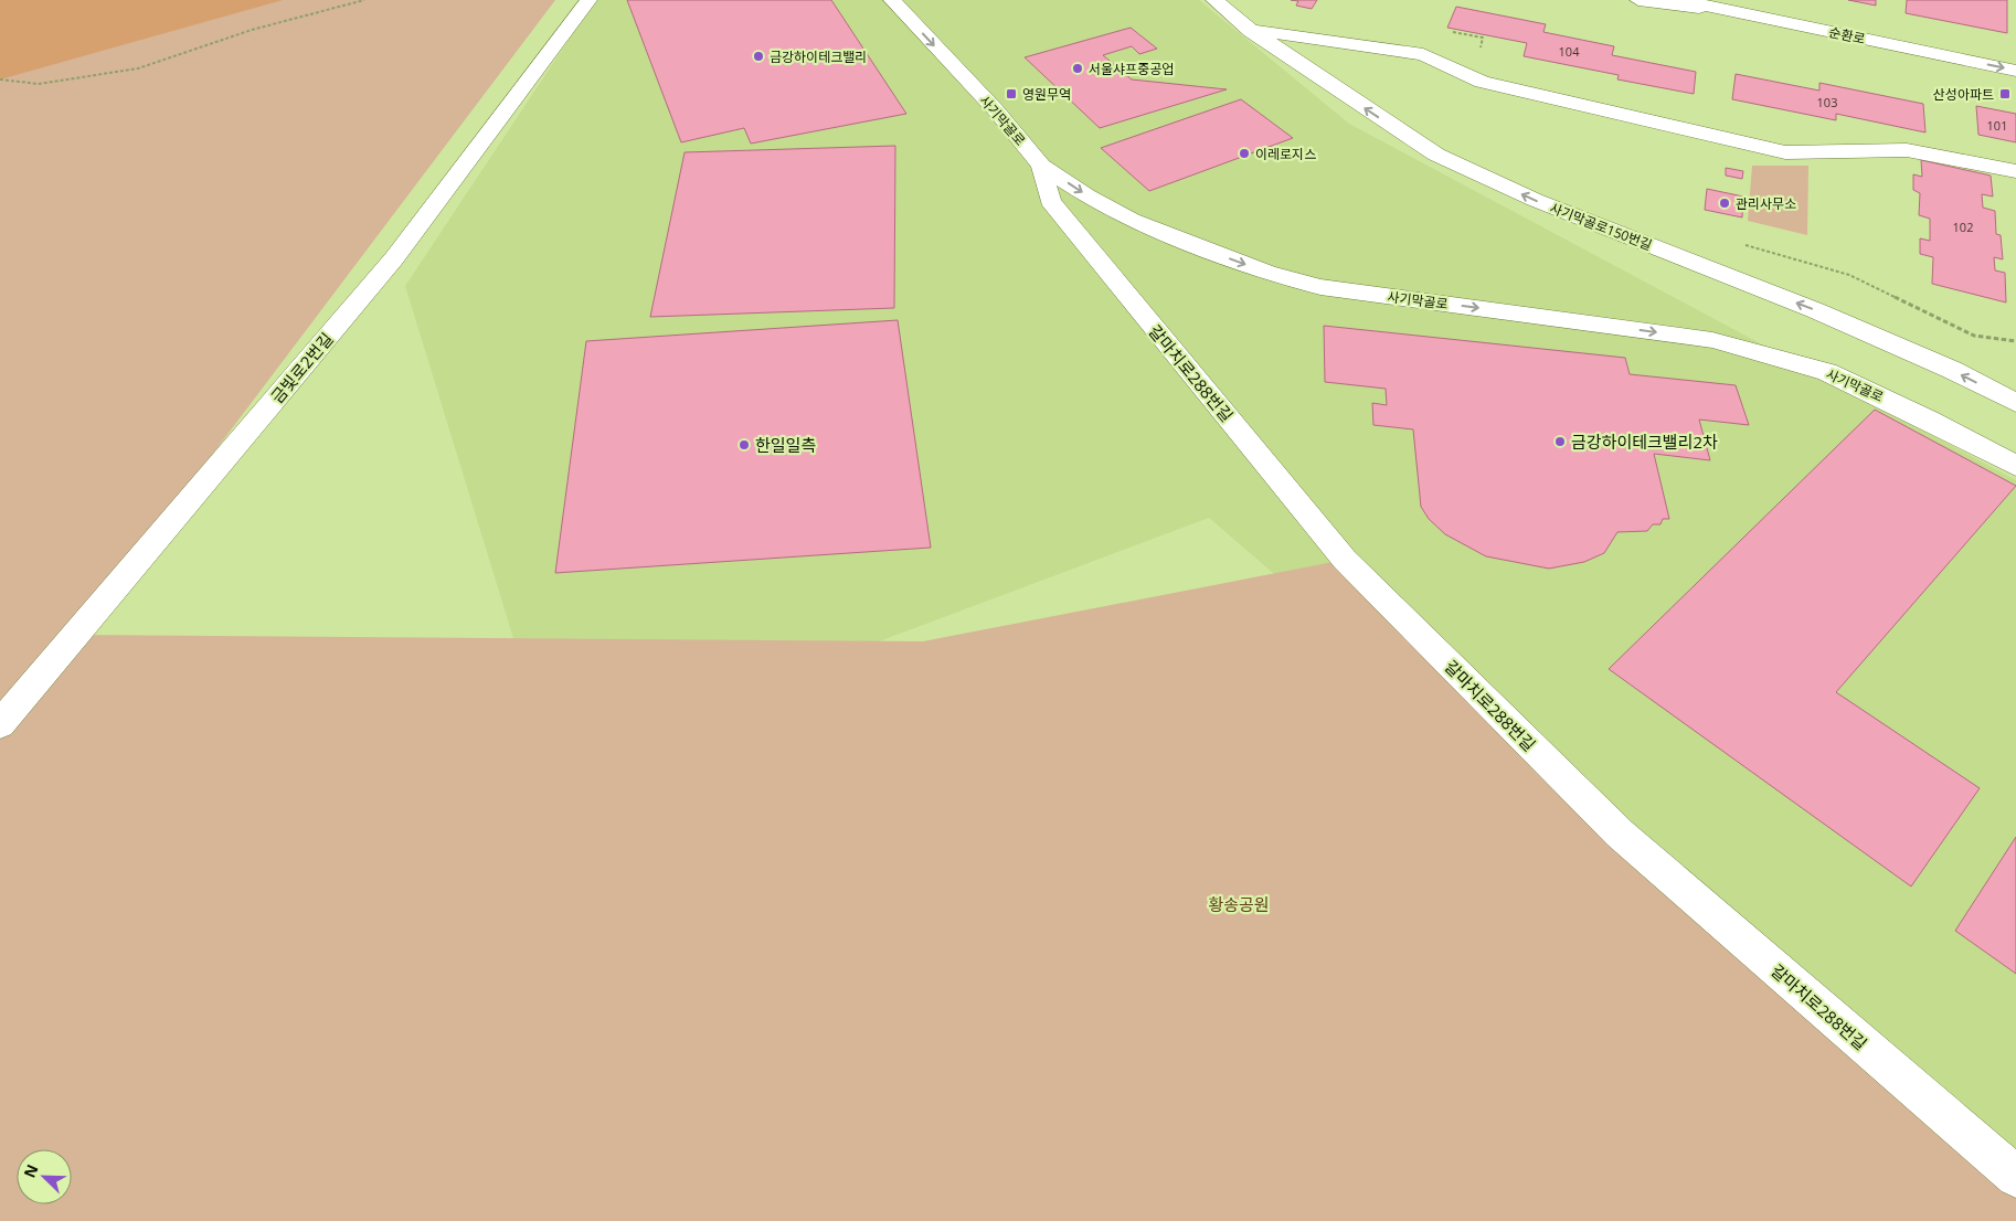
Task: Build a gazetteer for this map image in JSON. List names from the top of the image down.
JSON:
{
  "streets": {
    "street": [
      "순환로",
      "사기막골로",
      "사기막골로150번길",
      "금빛로2번길",
      "갈마치로288번길"
    ]
  },
  "crossings": [
    ["사기막골로", "갈마치로288번길"]
  ],
  "parks": ["황송공원"],
  "places": {
    "other": [
      "금강하이테크밸리",
      "서울샤프중공업",
      "이레로지스",
      "관리사무소",
      "금강하이테크밸리2차",
      "한일일측"
    ],
    "transit": ["영원무역", "산성아파트"]
  },
  "house_numbers": [
    "104",
    "103",
    "101",
    "102"
  ],
  "north": "top left"
}
